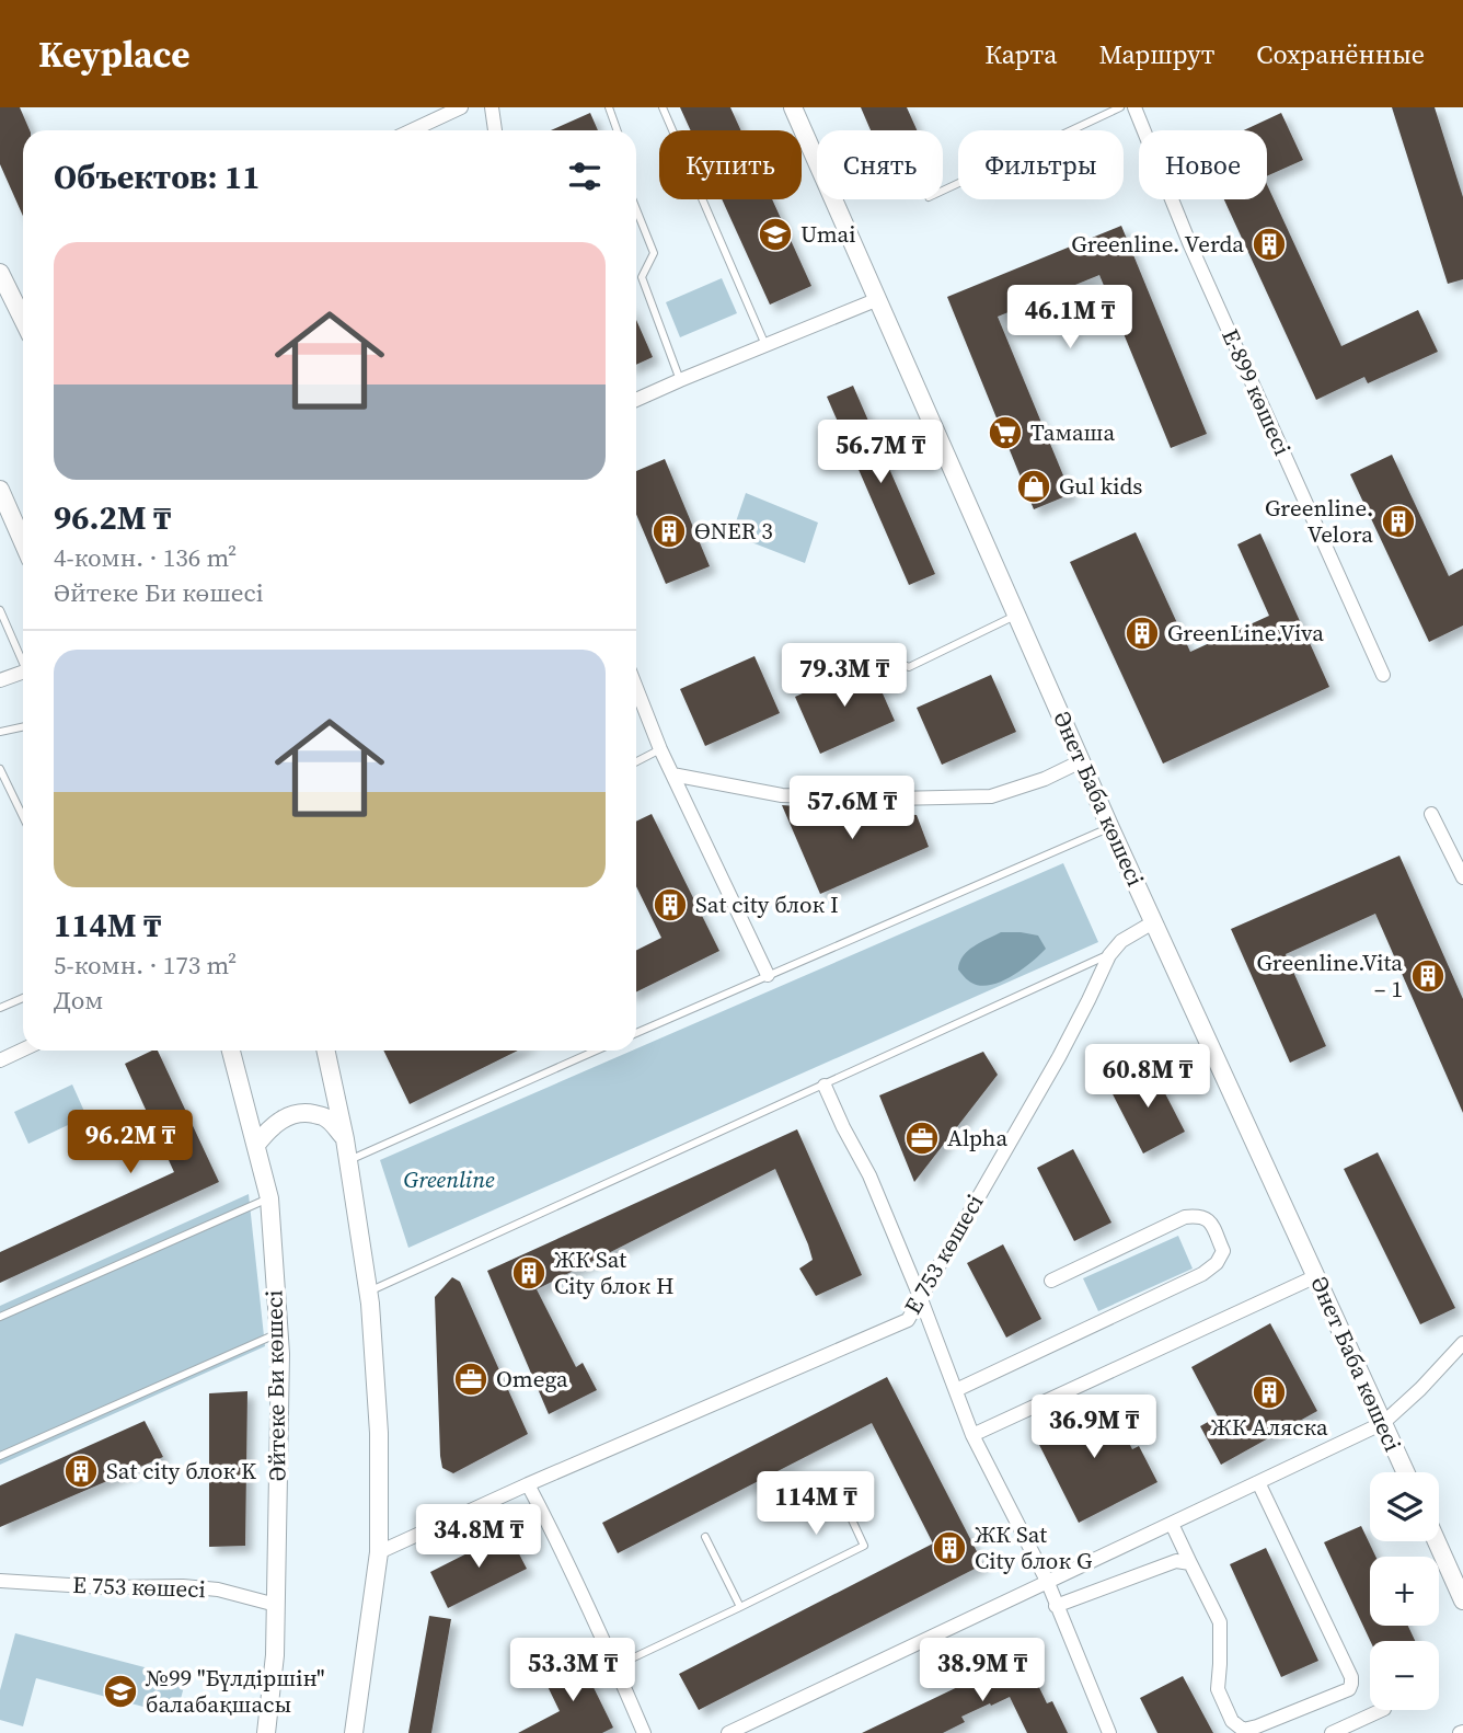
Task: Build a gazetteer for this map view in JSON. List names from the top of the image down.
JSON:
{
  "streets": {
    "street": [
      "Е-899 көшесі",
      "Әнет Баба көшесі",
      "Е 753 көшесі",
      "Әйтеке Би көшесі"
    ]
  },
  "crossings": [
    ["Әнет Баба көшесі", "Е 753 көшесі"],
    ["Е 753 көшесі", "Әйтеке Би көшесі"]
  ],
  "parks": ["Greenline"],
  "places": {
    "school or university": ["Umai", "№99 \"Бүлдіршін\" балабақшасы"],
    "building": [
      "Greenline. Verda",
      "Greenline. Velora",
      "ӨNER 3",
      "GreenLine.Viva",
      "Sat city блок I",
      "Greenline.Vita – 1",
      "ЖК Sat City блок H",
      "ЖК Аляска",
      "Sat city блок K",
      "ЖК Sat City блок G"
    ],
    "supermarket": ["Тамаша"],
    "shop": ["Gul kids"],
    "office": ["Alpha", "Omega"]
  },
  "page": {
    "header": "Keyplace",
    "nav": ["Карта", "Маршрут", "Сохранённые"],
    "chip": [
      "Купить",
      "Снять",
      "Фильтры",
      "Новое"
    ],
    "heading": "Объектов: 11",
    "list": [
      {
        "name": "96.2M ₸",
        "note": "4-комн. · 136 m² · Әйтеке Би көшесі"
      },
      {
        "name": "114M ₸",
        "note": "5-комн. · 173 m² · Дом"
      }
    ],
    "price": [
      "46.1M ₸",
      "56.7M ₸",
      "79.3M ₸",
      "57.6M ₸",
      "60.8M ₸",
      "96.2M ₸",
      "36.9M ₸",
      "114M ₸",
      "34.8M ₸",
      "53.3M ₸",
      "38.9M ₸"
    ],
    "map_buttons": ["+", "−"]
  }
}
